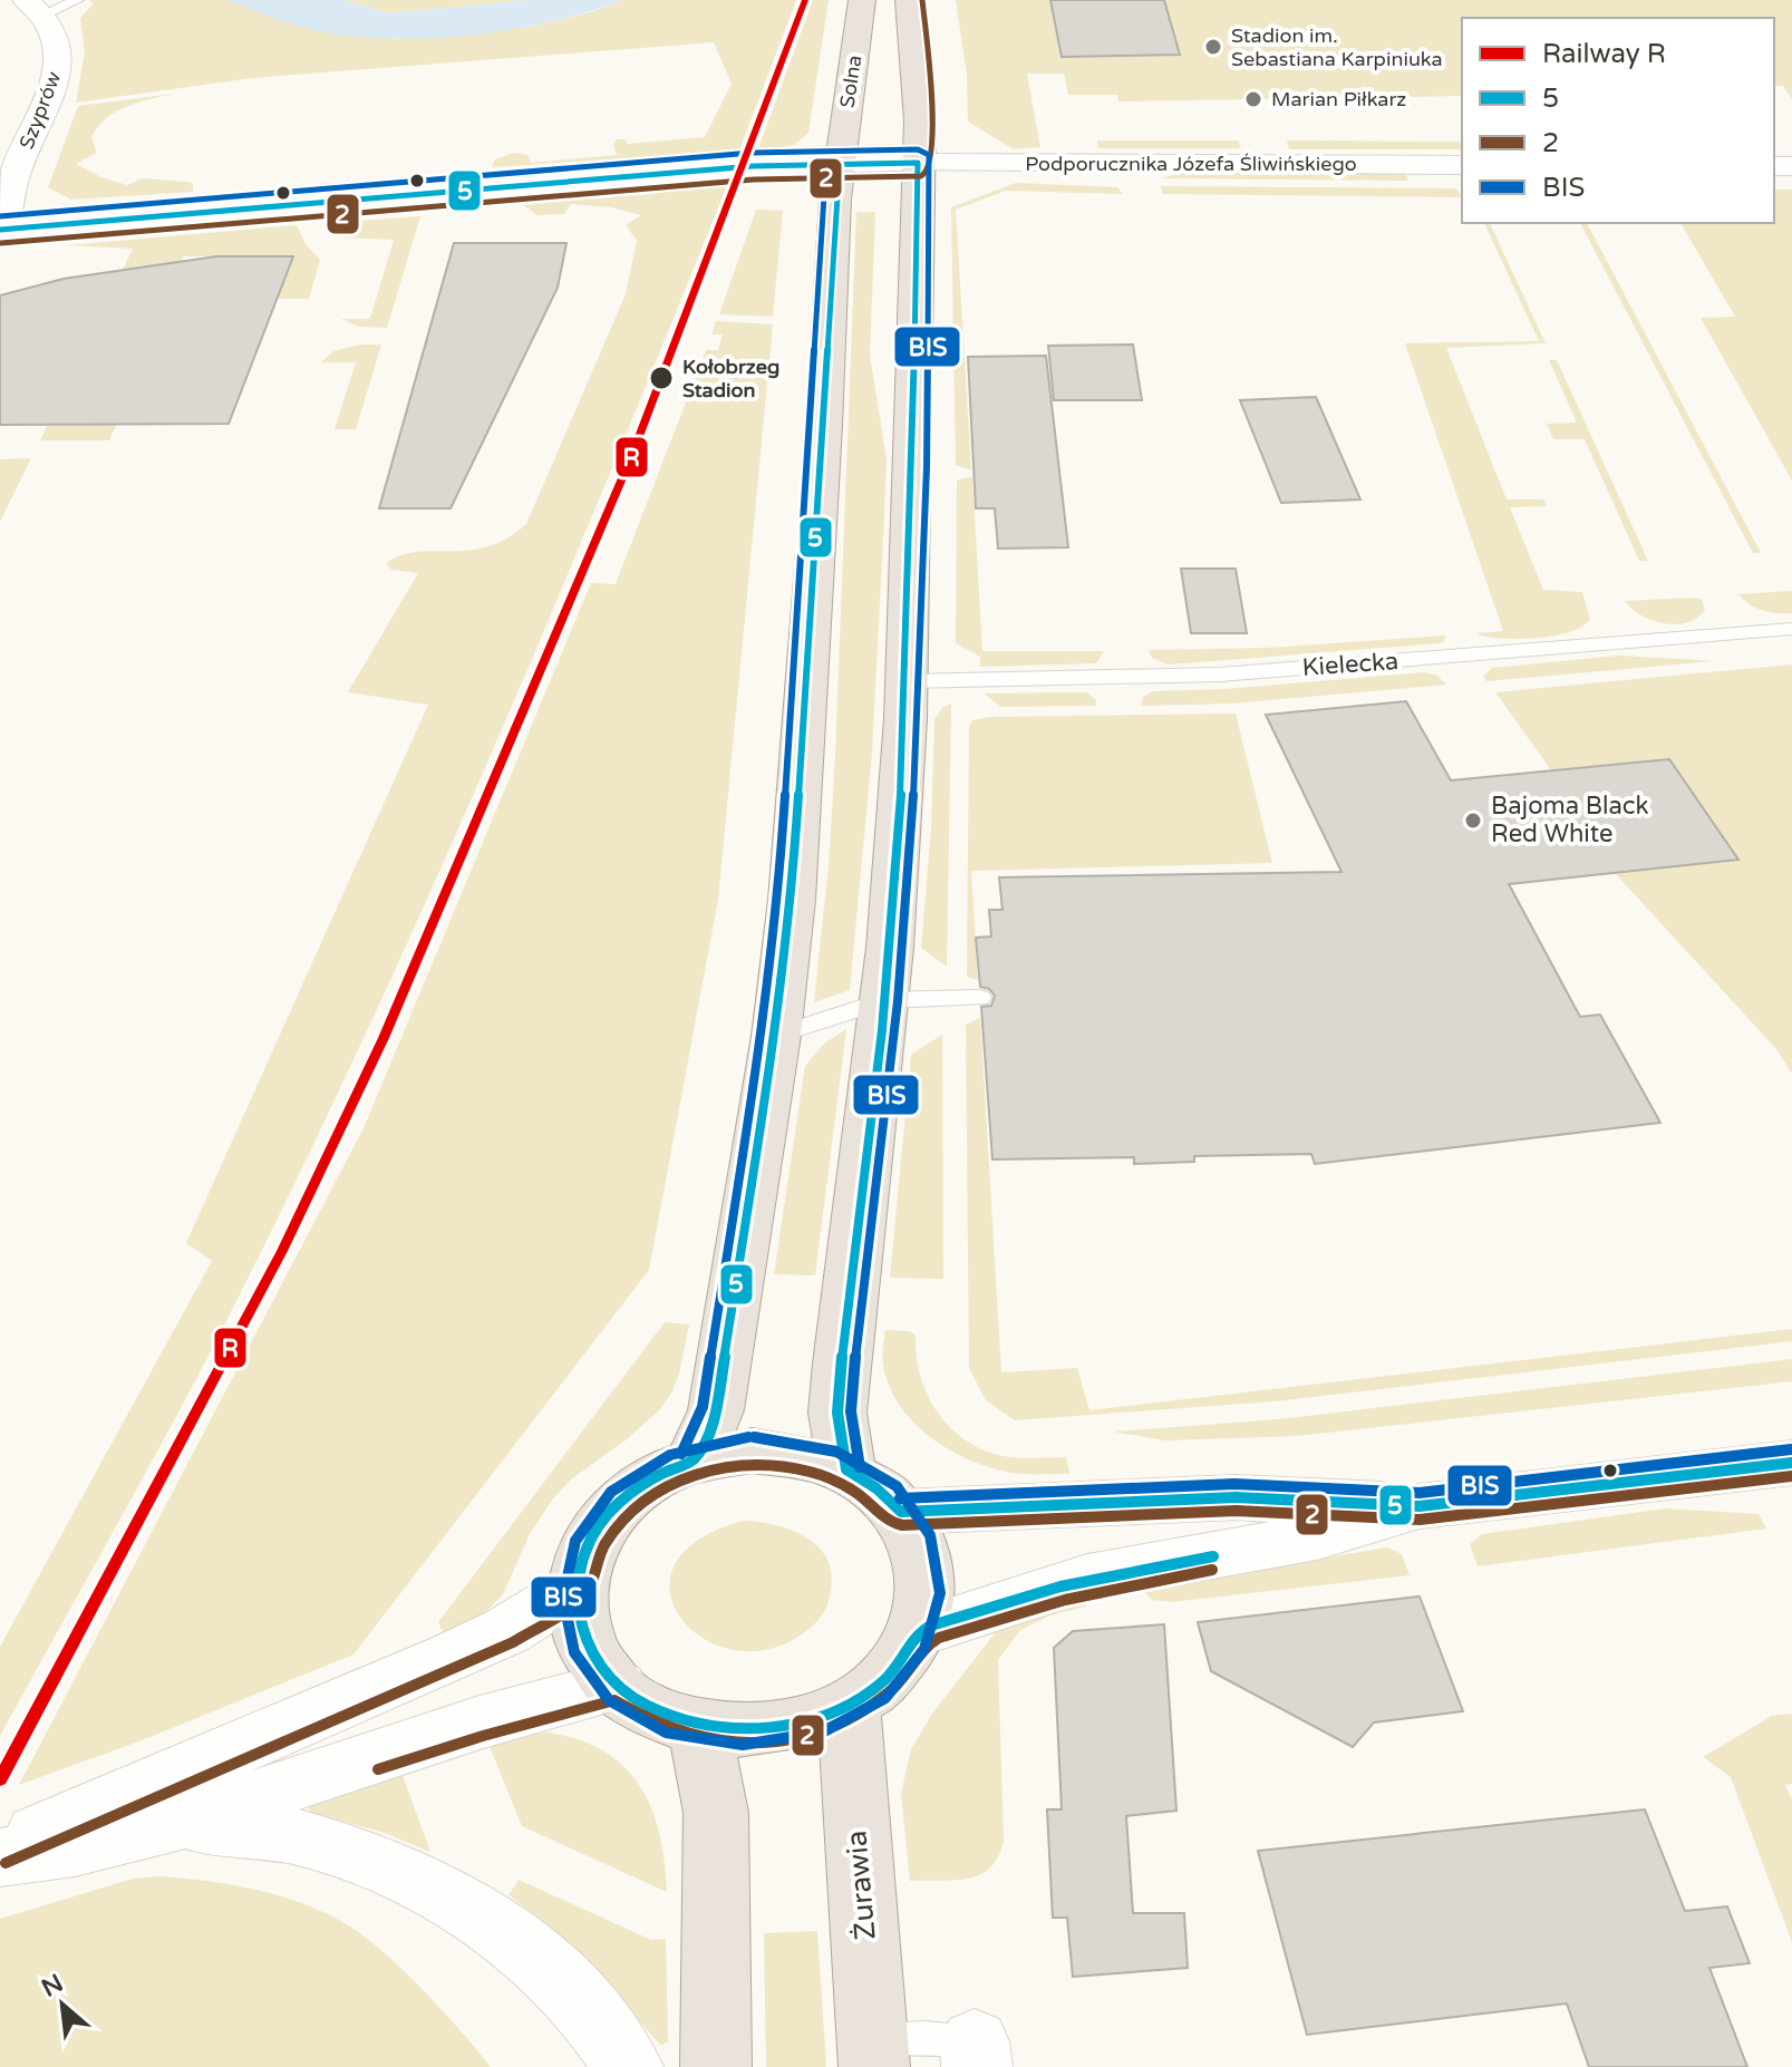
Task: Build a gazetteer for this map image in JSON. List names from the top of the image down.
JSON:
{
  "streets": {
    "main road": ["Solna", "Żurawia"],
    "street": ["Szyprów", "Podporucznika Józefa Śliwińskiego"],
    "lane": ["Kielecka"]
  },
  "crossings": [
    ["Solna", "Żurawia"]
  ],
  "places": [
    "Stadion im. Sebastiana Karpiniuka",
    "Marian Piłkarz",
    "Kołobrzeg Stadion",
    "Bajoma Black Red White"
  ],
  "lines": [
    "rail line R",
    "transit line 2",
    "transit line BIS",
    "transit line 5"
  ],
  "legend": [
    "Railway R",
    "5",
    "2",
    "BIS"
  ],
  "north": "top left"
}
